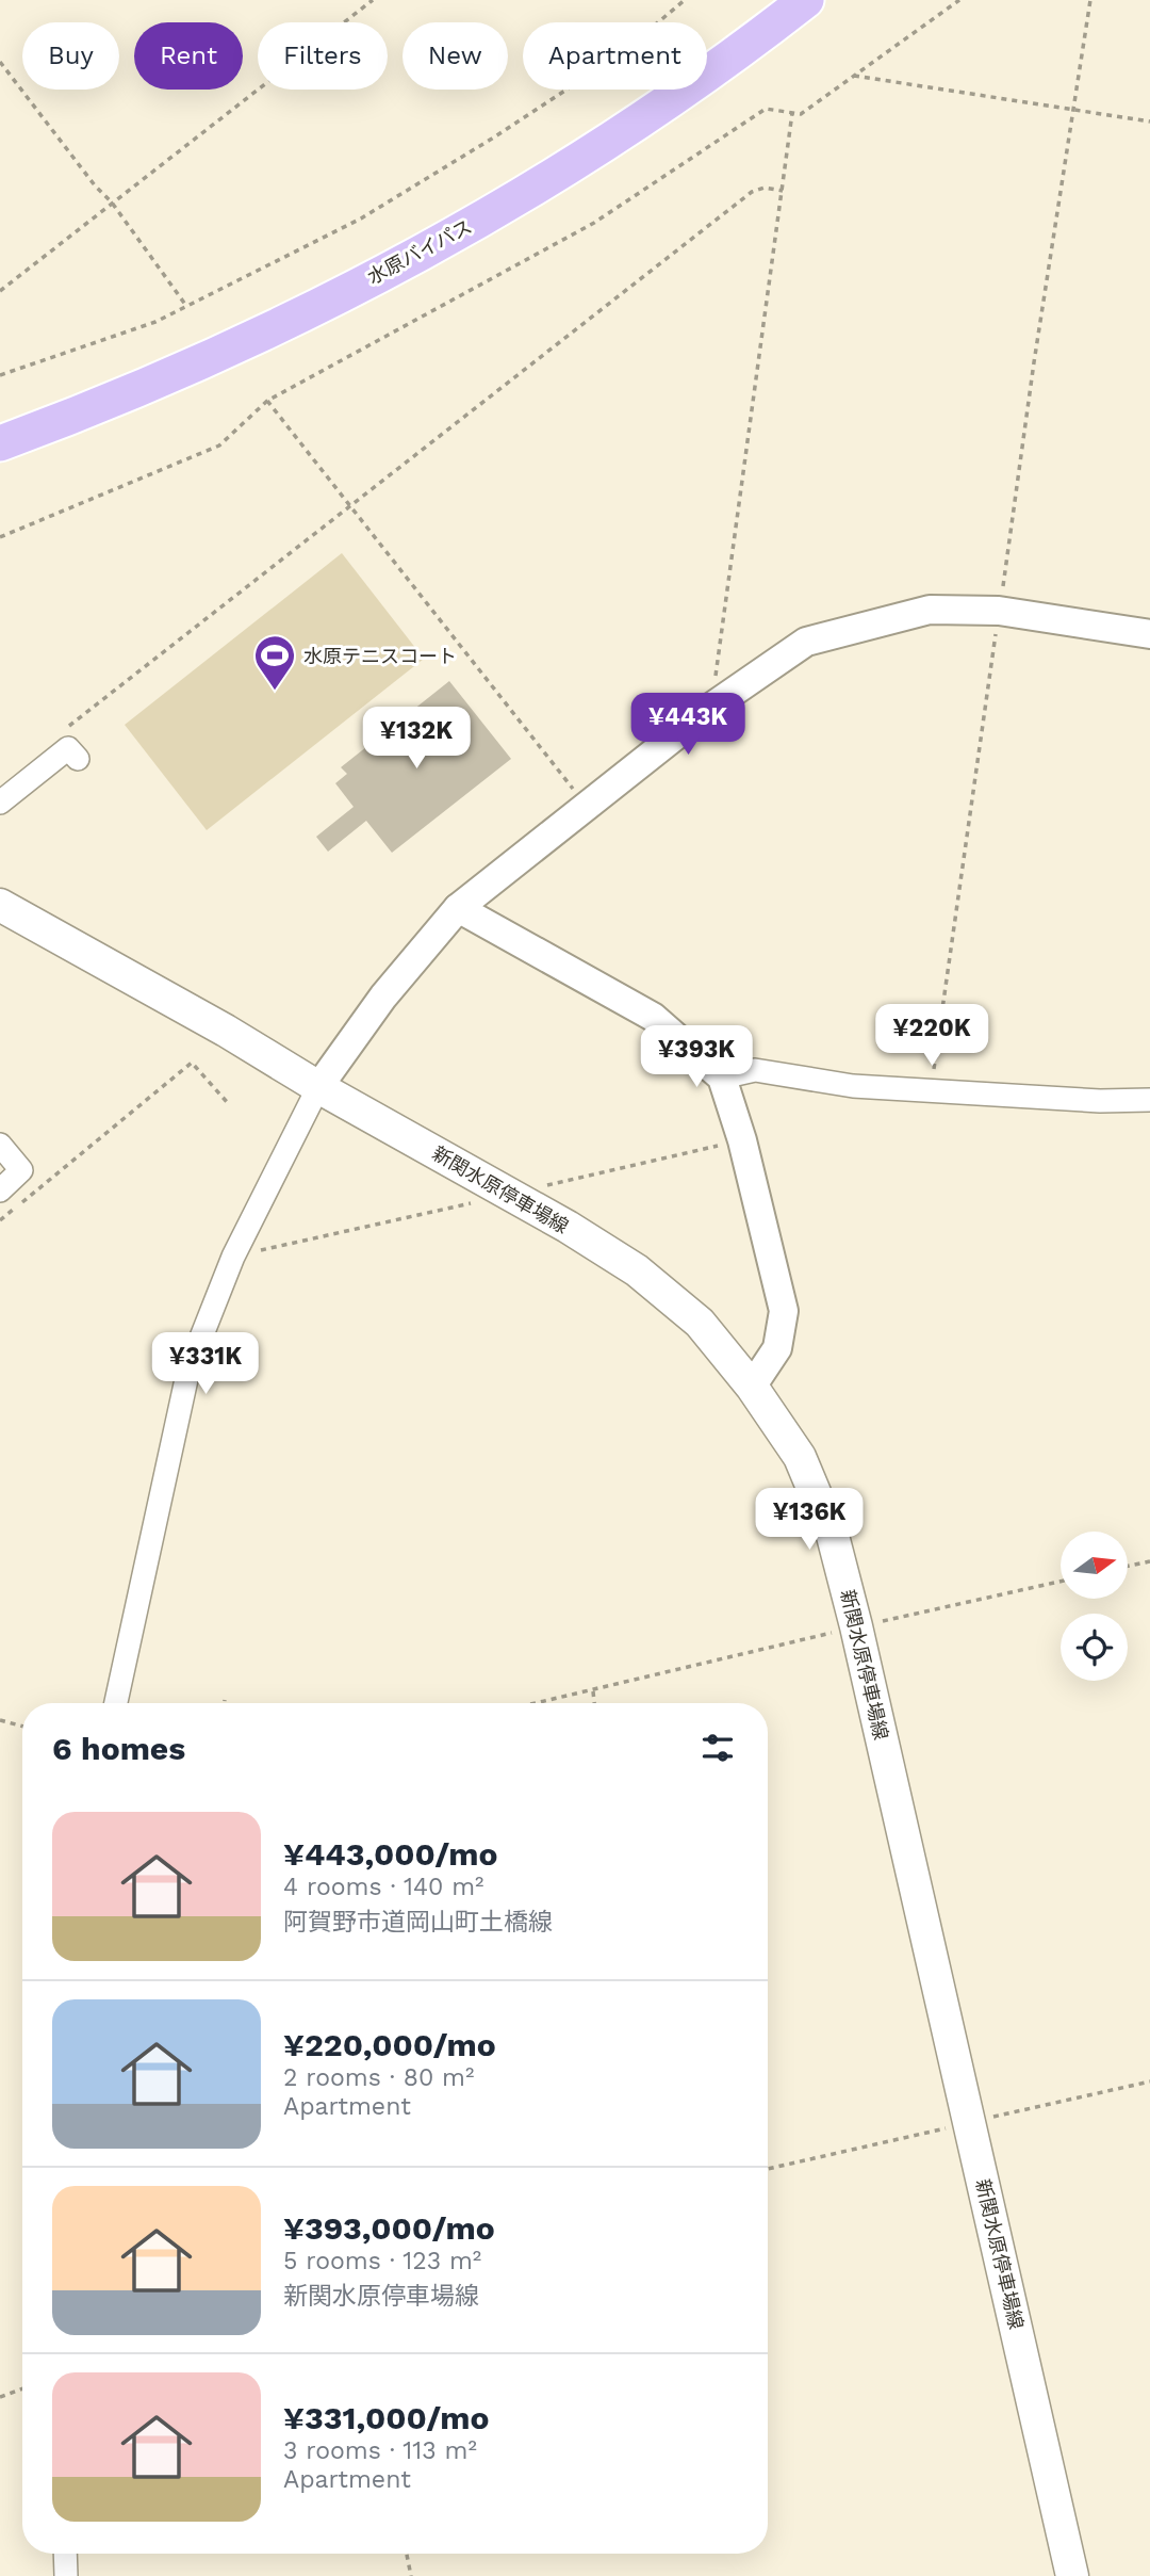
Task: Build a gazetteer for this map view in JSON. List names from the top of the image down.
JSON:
{
  "streets": {
    "highway": ["水原バイパス"],
    "main road": ["新関水原停車場線"]
  },
  "places": {
    "sports": ["水原テニスコート"]
  },
  "north": "right",
  "page": {
    "chip": [
      "Buy",
      "Rent",
      "Filters",
      "New",
      "Apartment"
    ],
    "price": [
      "¥443K",
      "¥132K",
      "¥220K",
      "¥393K",
      "¥331K",
      "¥136K"
    ],
    "heading": "6 homes",
    "list": [
      {
        "name": "¥443,000/mo",
        "note": "4 rooms · 140 m² · 阿賀野市道岡山町土橋線"
      },
      {
        "name": "¥220,000/mo",
        "note": "2 rooms · 80 m² · Apartment"
      },
      {
        "name": "¥393,000/mo",
        "note": "5 rooms · 123 m² · 新関水原停車場線"
      },
      {
        "name": "¥331,000/mo",
        "note": "3 rooms · 113 m² · Apartment"
      }
    ]
  }
}
